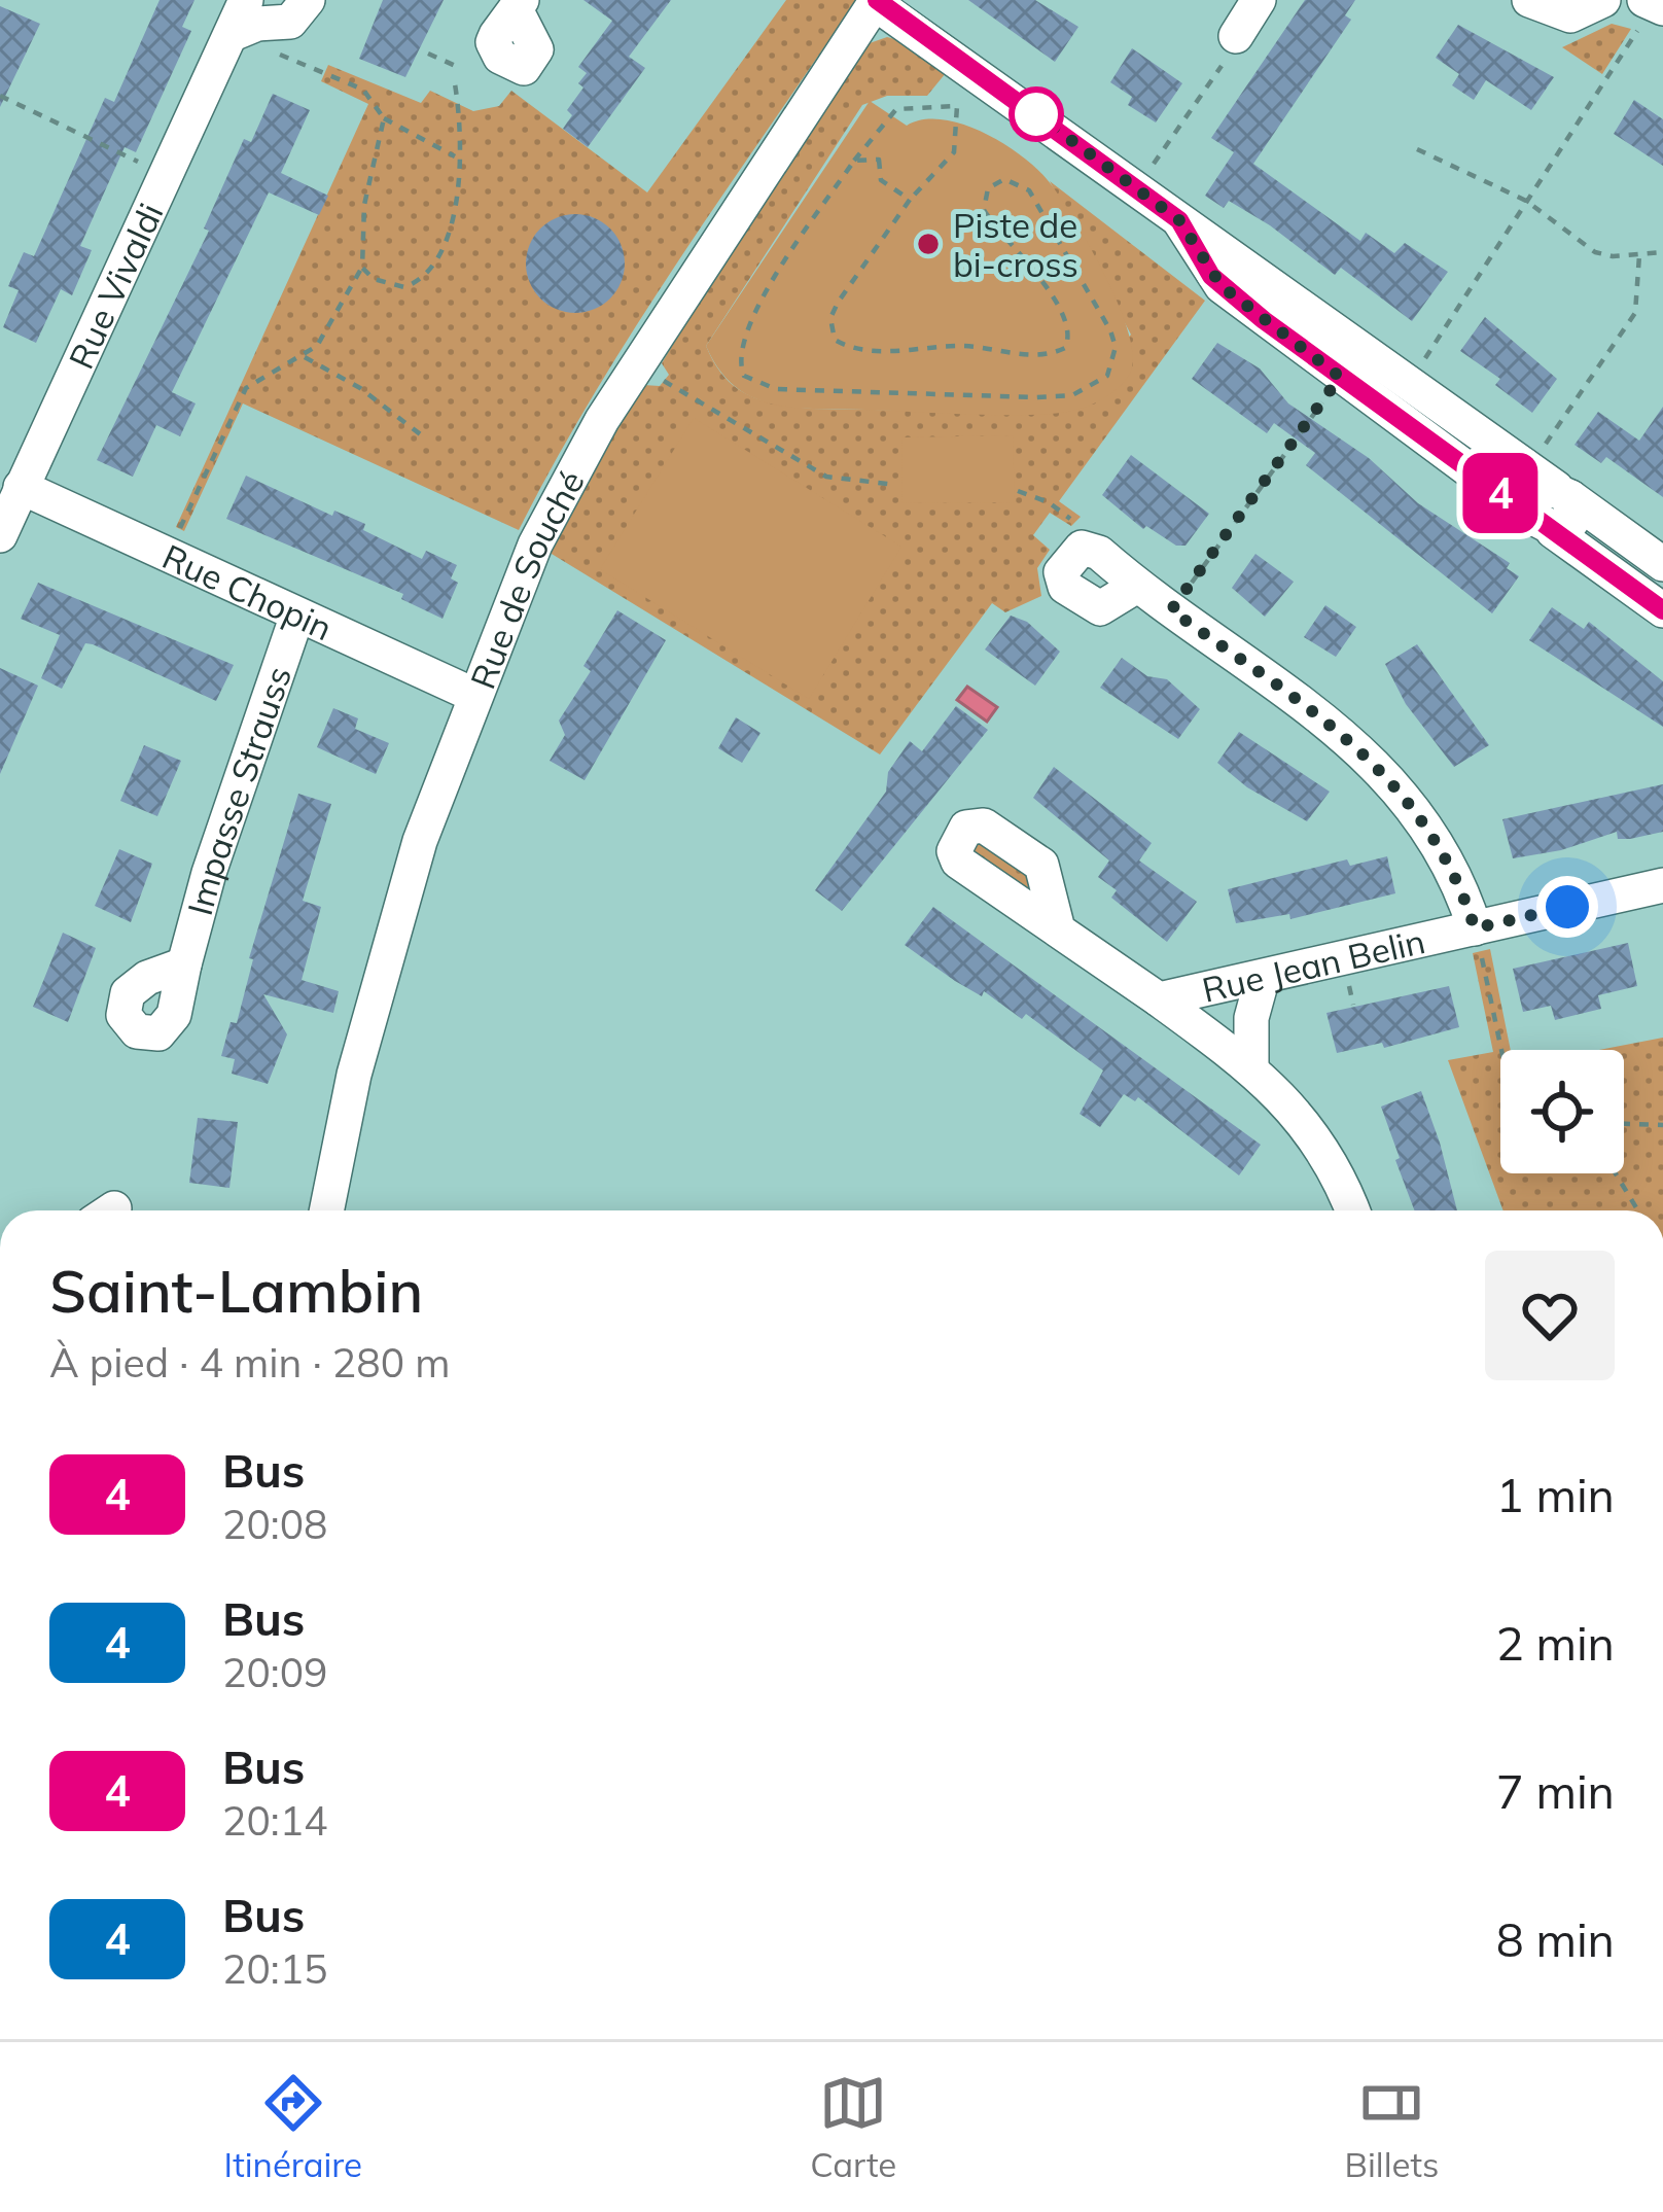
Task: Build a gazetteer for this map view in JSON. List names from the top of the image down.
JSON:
{
  "streets": {
    "street": [
      "Rue Vivaldi",
      "Rue de Souché",
      "Rue Chopin",
      "Impasse Strauss",
      "Rue Jean Belin"
    ]
  },
  "crossings": [
    ["Rue Vivaldi", "Rue Chopin"],
    ["Rue de Souché", "Rue Chopin"],
    ["Rue Chopin", "Impasse Strauss"]
  ],
  "places": ["Piste de bi-cross"],
  "lines": ["bus line 4"],
  "page": {
    "on_map": "4",
    "heading": ["Saint-Lambin", "À pied · 4 min · 280 m"],
    "list": [
      {
        "mark": "4",
        "name": "Bus",
        "note": "20:08",
        "value": "1 min"
      },
      {
        "mark": "4",
        "name": "Bus",
        "note": "20:09",
        "value": "2 min"
      },
      {
        "mark": "4",
        "name": "Bus",
        "note": "20:14",
        "value": "7 min"
      },
      {
        "mark": "4",
        "name": "Bus",
        "note": "20:15",
        "value": "8 min"
      }
    ],
    "tabs": ["Itinéraire", "Carte", "Billets"]
  }
}
